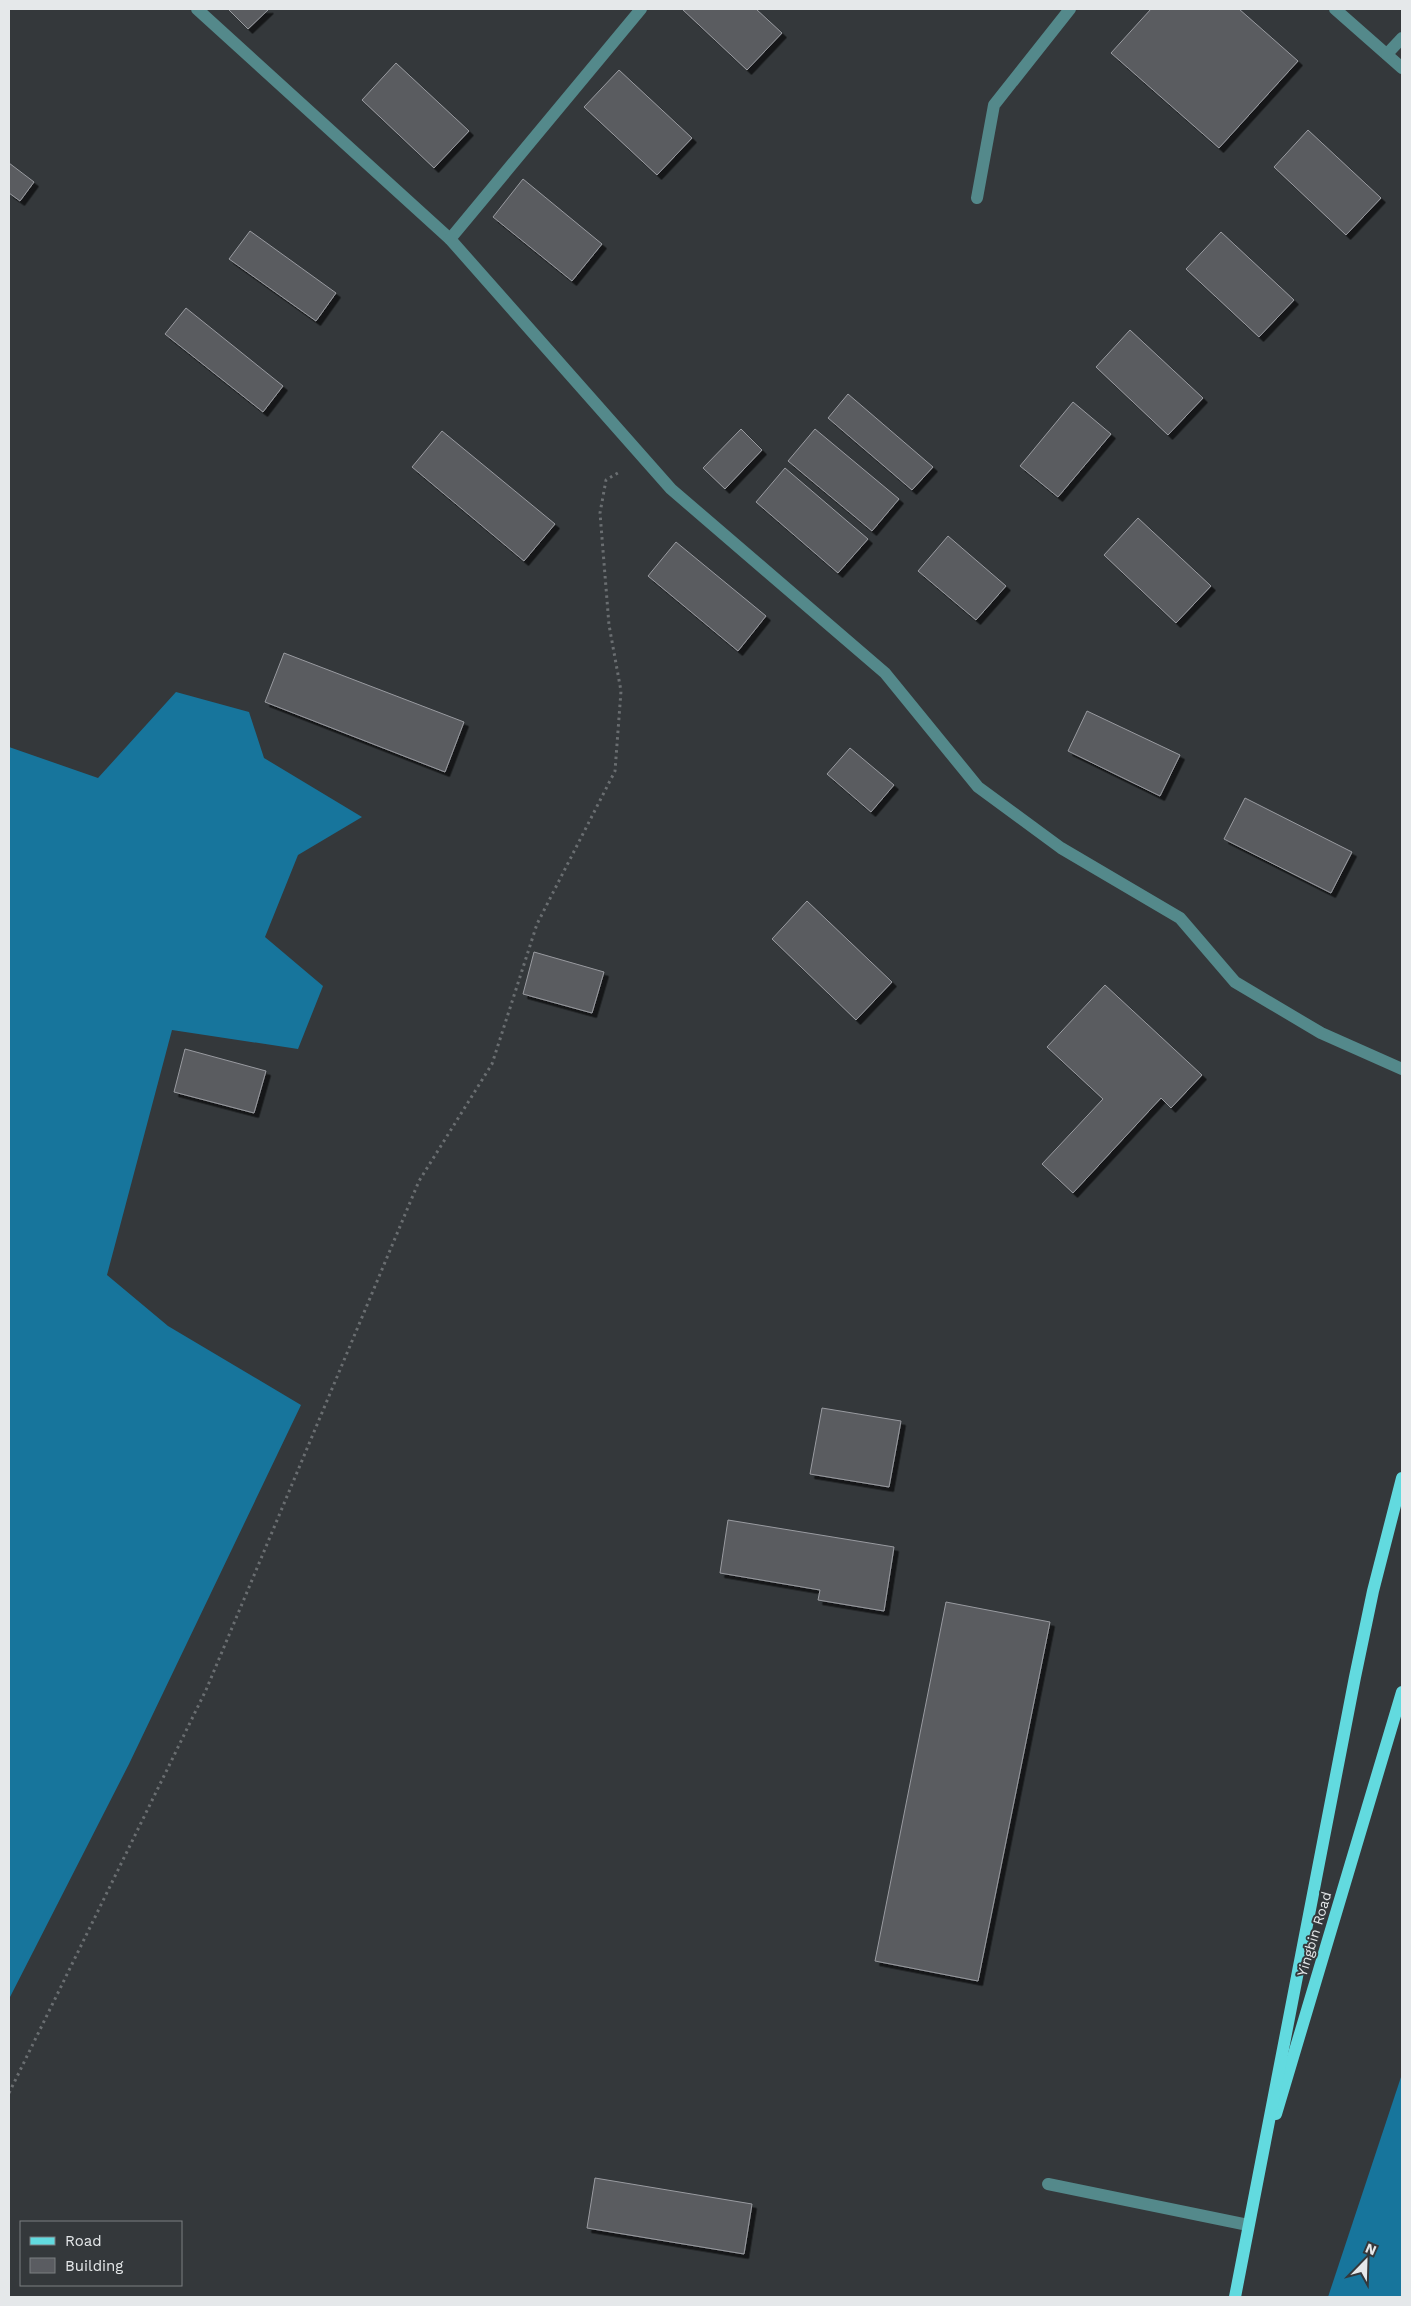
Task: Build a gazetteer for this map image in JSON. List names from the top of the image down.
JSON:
{
  "streets": {
    "main road": ["Yingbin Road"]
  },
  "legend": ["Road", "Building"],
  "north": "top right"
}
